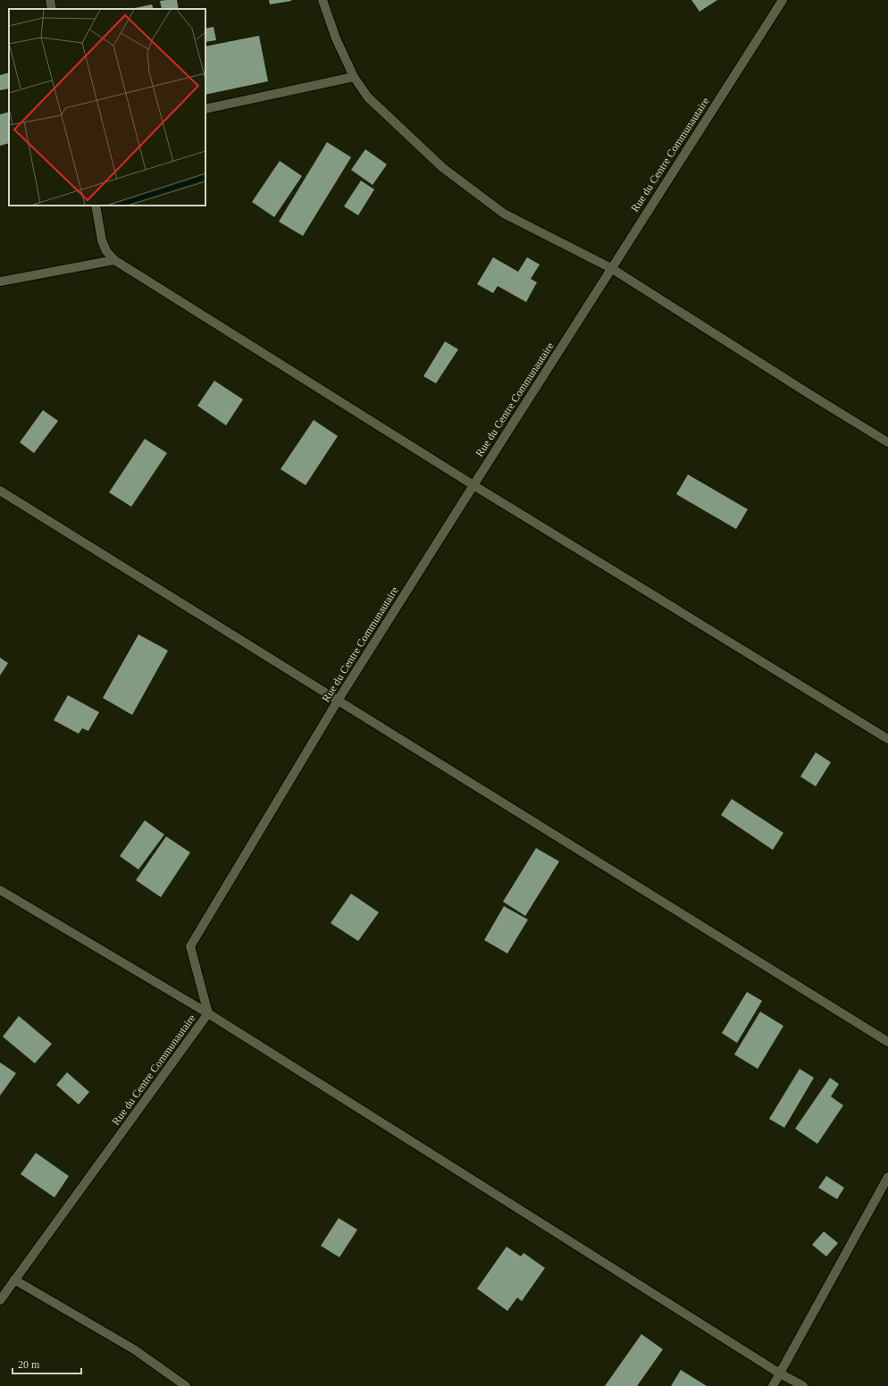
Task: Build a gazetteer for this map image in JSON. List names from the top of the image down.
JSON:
{
  "streets": {
    "street": ["Rue du Centre Communautaire"]
  },
  "scale_bar": "20 m"
}
